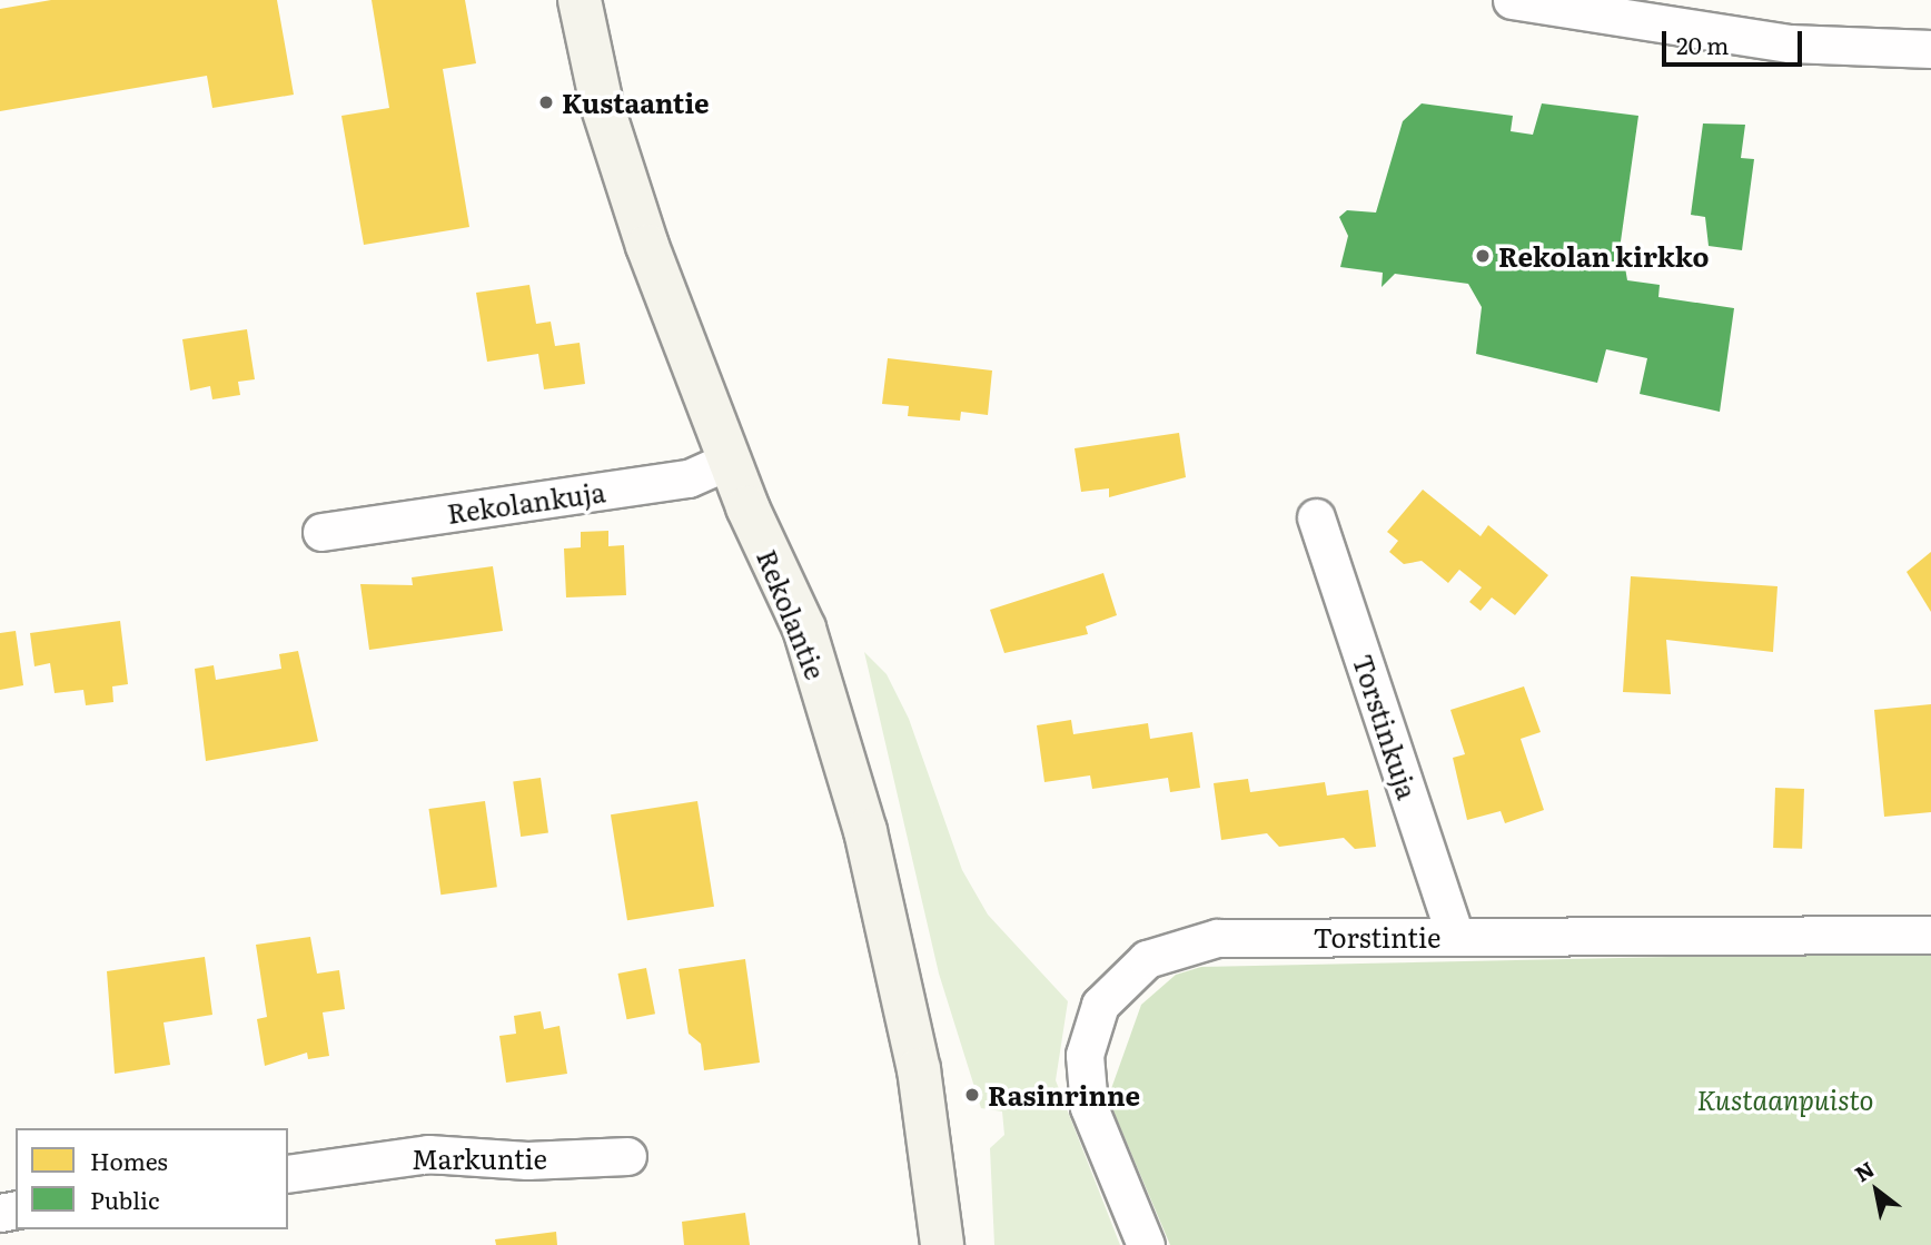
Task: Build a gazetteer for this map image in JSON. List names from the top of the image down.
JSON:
{
  "streets": {
    "main road": ["Rekolantie"],
    "street": [
      "Rekolankuja",
      "Torstinkuja",
      "Torstintie",
      "Markuntie"
    ]
  },
  "crossings": [
    ["Rekolankuja", "Rekolantie"],
    ["Torstinkuja", "Torstintie"]
  ],
  "parks": ["Kustaanpuisto"],
  "places": ["Kustaantie", "Rekolan kirkko", "Rasinrinne"],
  "legend": ["Homes", "Public"],
  "scale_bar": "20 m",
  "north": "top left"
}
